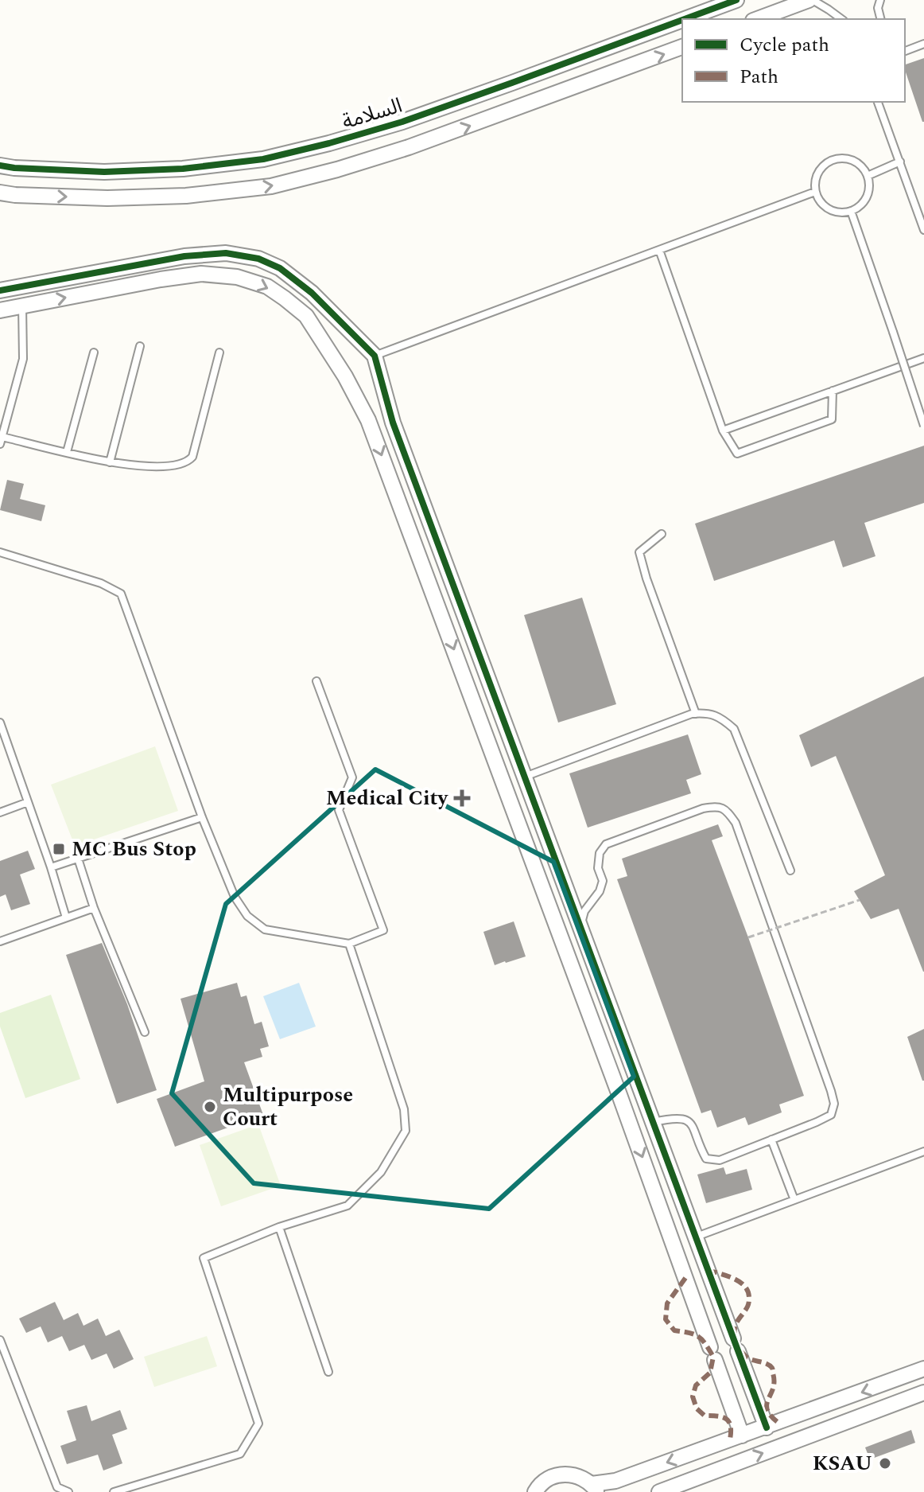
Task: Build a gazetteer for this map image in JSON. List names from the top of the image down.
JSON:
{
  "streets": {
    "street": ["السلامة"]
  },
  "places": {
    "health": ["Medical City"],
    "transit": ["MC Bus Stop"],
    "other": ["Multipurpose Court", "KSAU"]
  },
  "legend": ["Cycle path", "Path"]
}
